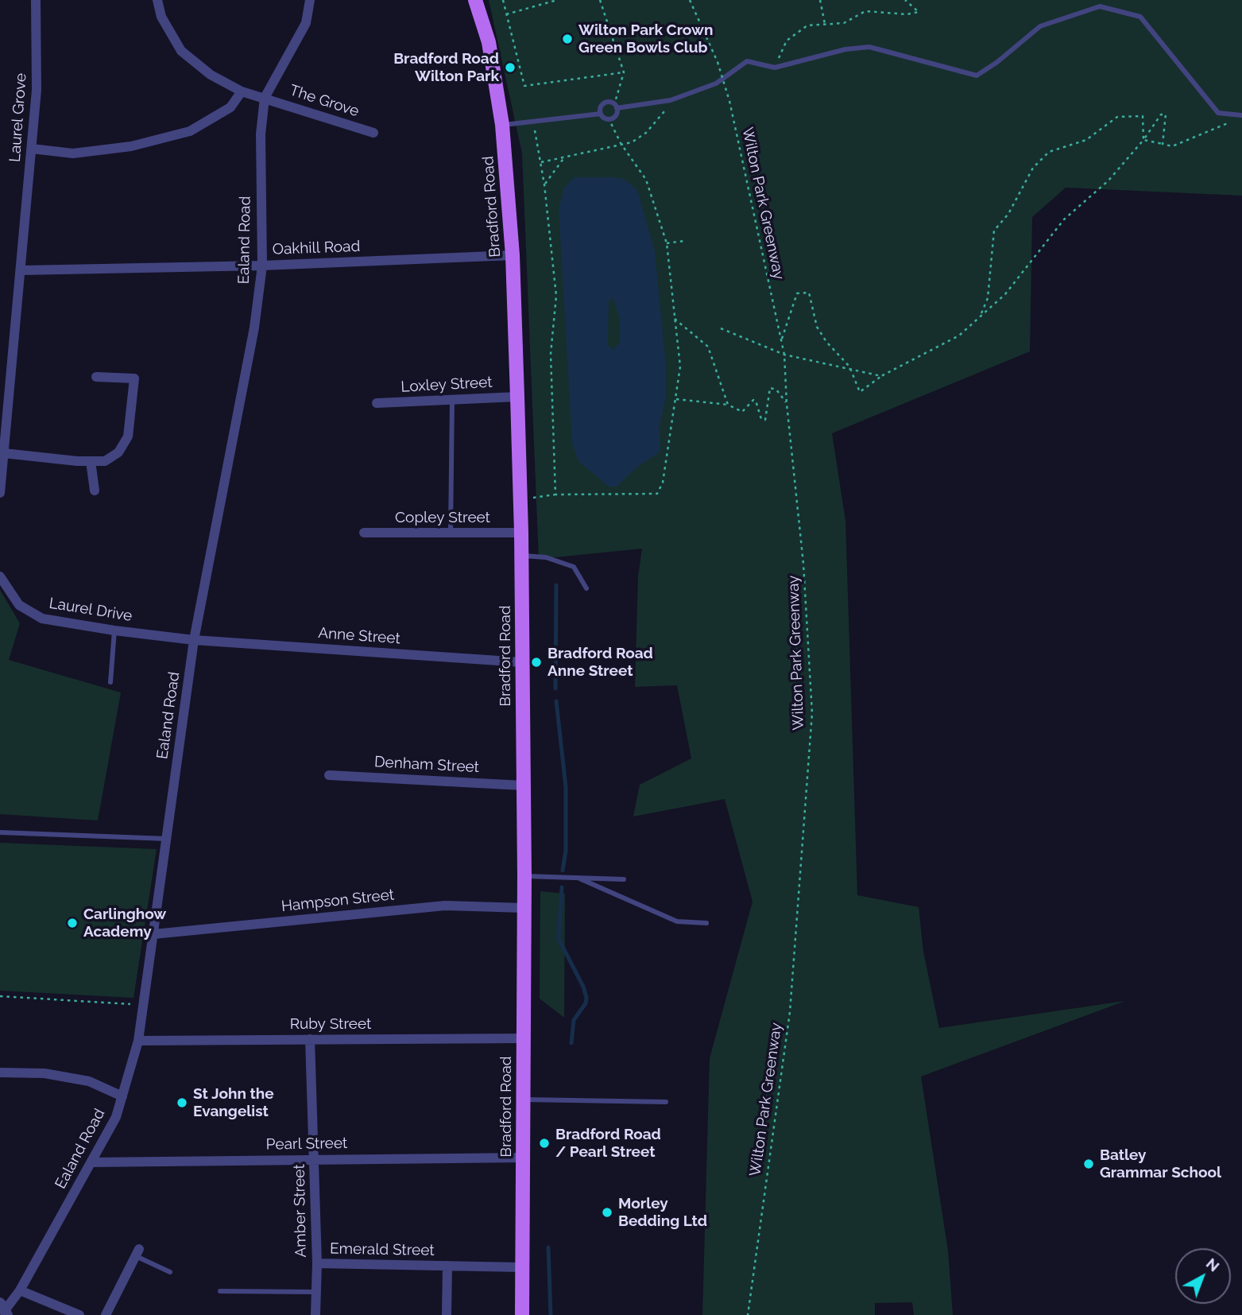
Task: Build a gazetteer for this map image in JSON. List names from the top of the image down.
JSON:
{
  "streets": {
    "main road": ["Bradford Road"],
    "street": [
      "The Grove",
      "Laurel Grove",
      "Ealand Road",
      "Oakhill Road",
      "Loxley Street",
      "Copley Street",
      "Laurel Drive",
      "Anne Street",
      "Denham Street",
      "Hampson Street",
      "Ruby Street",
      "Pearl Street",
      "Amber Street",
      "Emerald Street"
    ],
    "path": ["Wilton Park Greenway"]
  },
  "crossings": [
    ["The Grove", "Ealand Road"],
    ["Laurel Grove", "Oakhill Road"],
    ["Bradford Road", "Oakhill Road"],
    ["Bradford Road", "Loxley Street"],
    ["Bradford Road", "Copley Street"],
    ["Bradford Road", "Anne Street"],
    ["Bradford Road", "Denham Street"],
    ["Bradford Road", "Hampson Street"],
    ["Bradford Road", "Ruby Street"],
    ["Bradford Road", "Pearl Street"],
    ["Bradford Road", "Emerald Street"],
    ["Ealand Road", "Oakhill Road"],
    ["Ealand Road", "Laurel Drive"],
    ["Ealand Road", "Anne Street"],
    ["Ealand Road", "Hampson Street"],
    ["Ealand Road", "Ruby Street"],
    ["Ealand Road", "Pearl Street"],
    ["Laurel Drive", "Anne Street"],
    ["Ruby Street", "Amber Street"],
    ["Pearl Street", "Amber Street"],
    ["Amber Street", "Emerald Street"]
  ],
  "places": [
    "Wilton Park Crown Green Bowls Club",
    "Bradford Road Wilton Park",
    "Bradford Road Anne Street",
    "Carlinghow Academy",
    "St John the Evangelist",
    "Bradford Road / Pearl Street",
    "Batley Grammar School",
    "Morley Bedding Ltd"
  ],
  "north": "top right"
}
